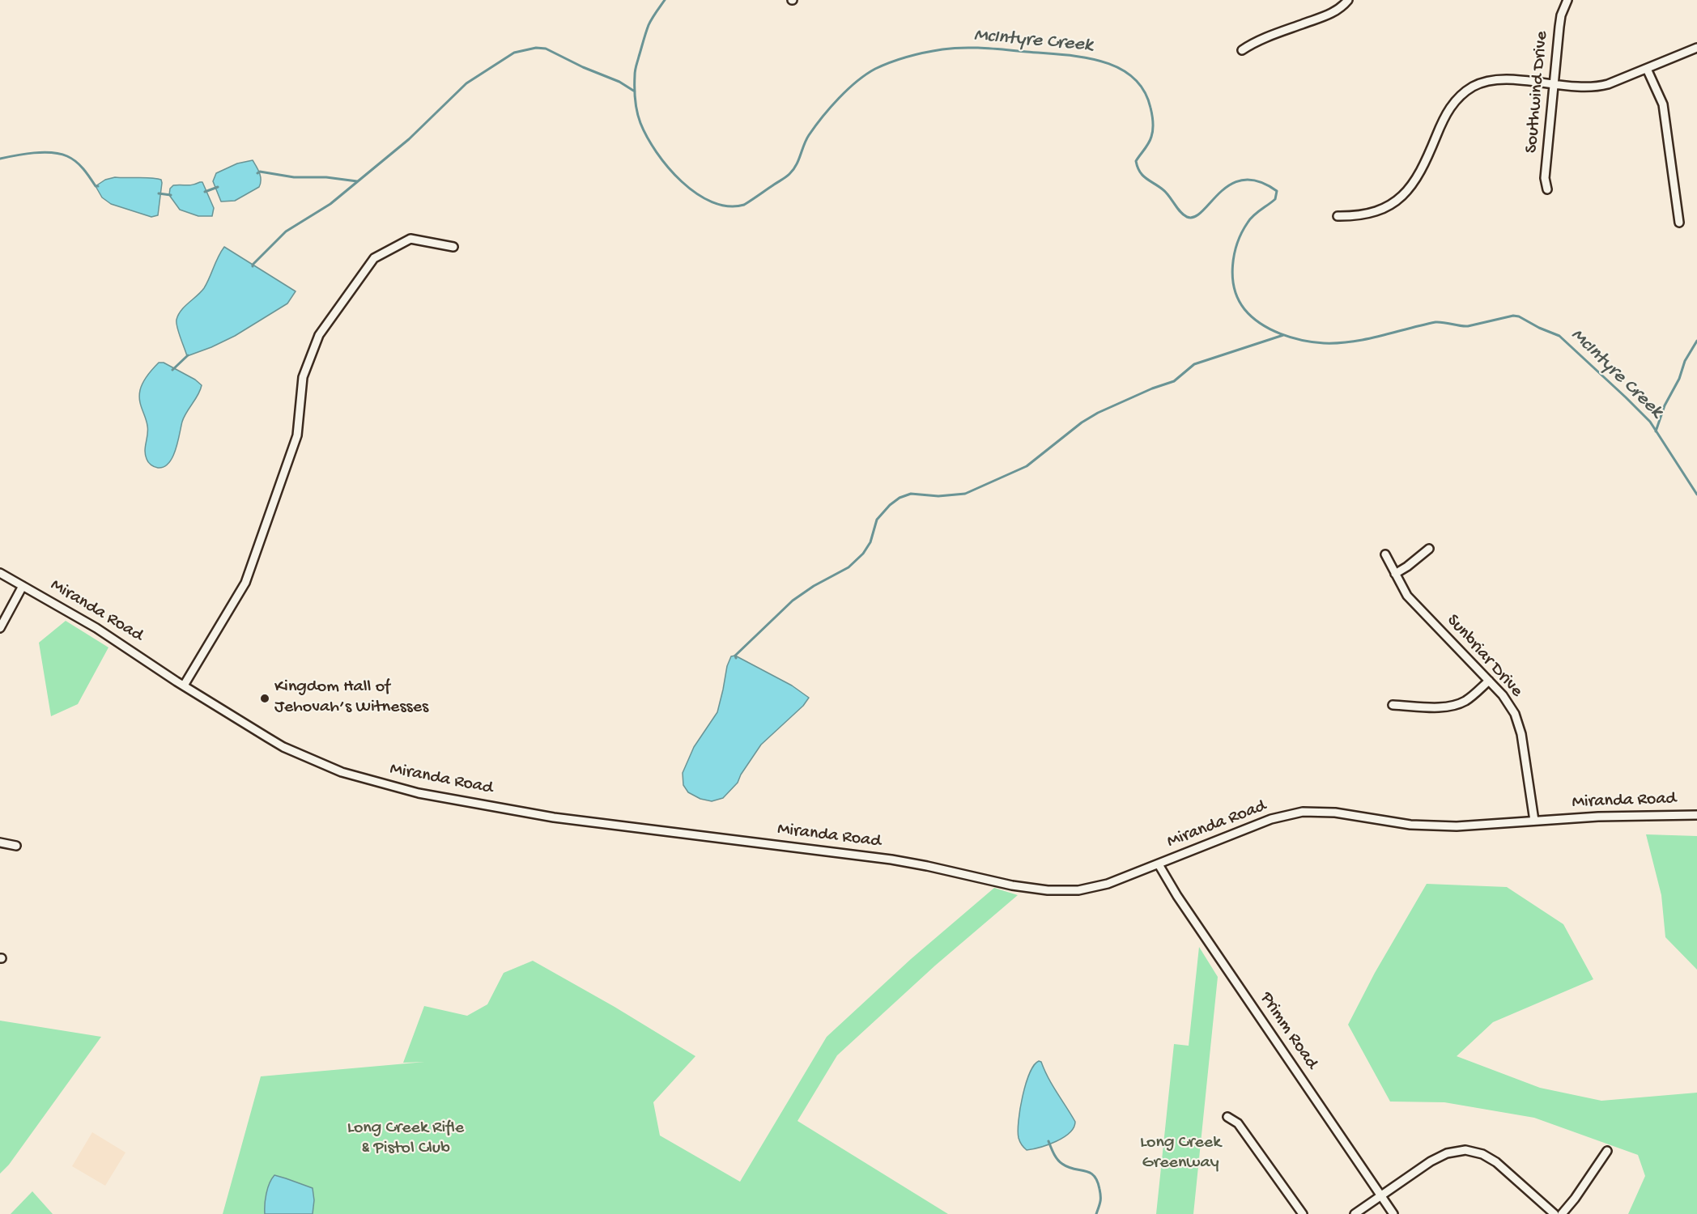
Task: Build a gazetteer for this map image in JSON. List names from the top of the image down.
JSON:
{
  "streets": {
    "street": [
      "Southwind Drive",
      "Miranda Road",
      "Sunbriar Drive",
      "Primm Road"
    ]
  },
  "crossings": [
    ["Miranda Road", "Sunbriar Drive"],
    ["Miranda Road", "Primm Road"]
  ],
  "water": ["McIntyre Creek"],
  "parks": ["Long Creek Rifle & Pistol Club", "Long Creek Greenway"],
  "places": ["Kingdom Hall of Jehovah’s Witnesses"]
}
